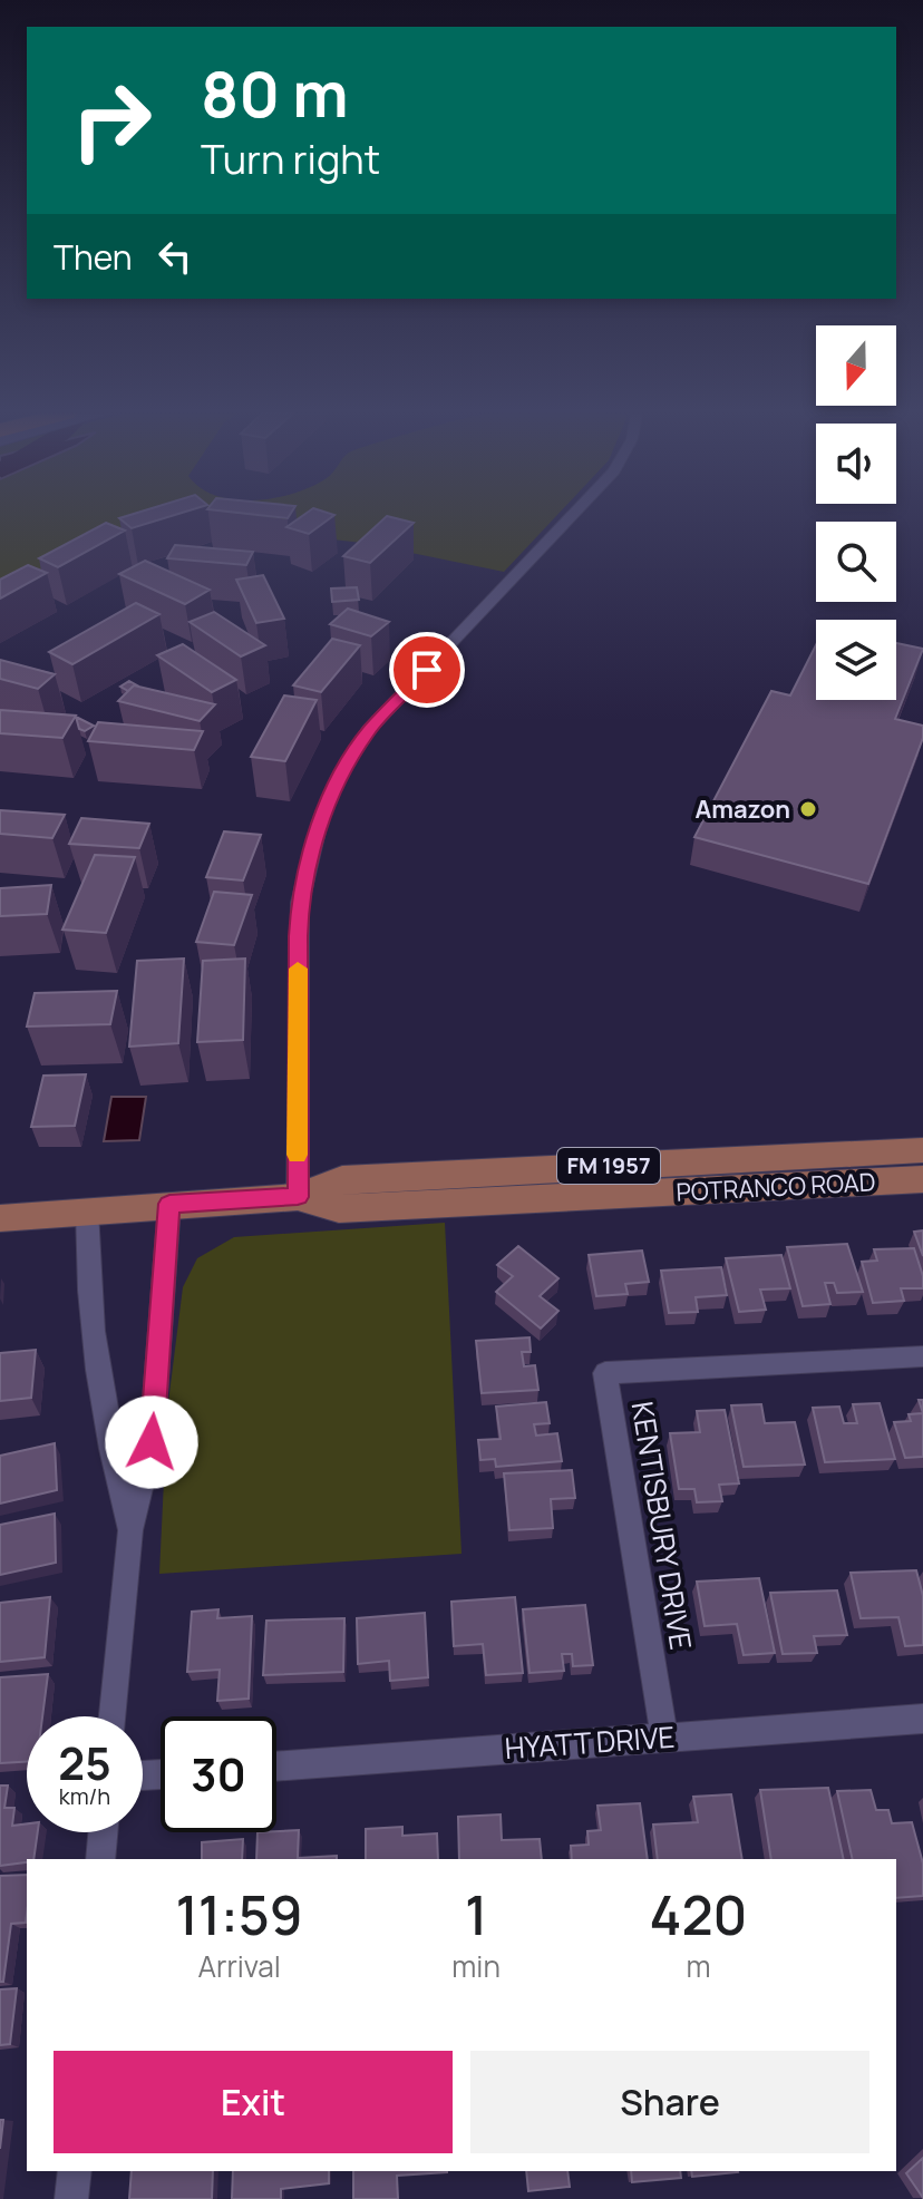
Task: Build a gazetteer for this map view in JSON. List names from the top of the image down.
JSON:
{
  "streets": {
    "main road": ["FM 1957", "POTRANCO ROAD"],
    "street": ["KENTISBURY DRIVE", "HYATT DRIVE"]
  },
  "crossings": [
    ["FM 1957", "POTRANCO ROAD"],
    ["KENTISBURY DRIVE", "HYATT DRIVE"]
  ],
  "places": ["Amazon"],
  "north": "bottom",
  "page": {
    "turn": ["80 m", "Turn right"],
    "then": "Then",
    "speed": "25 km/h",
    "limit": "30",
    "eta": [
      "11:59",
      "Arrival",
      "1",
      "min",
      "420",
      "m"
    ],
    "buttons": ["Exit", "Share"]
  }
}
